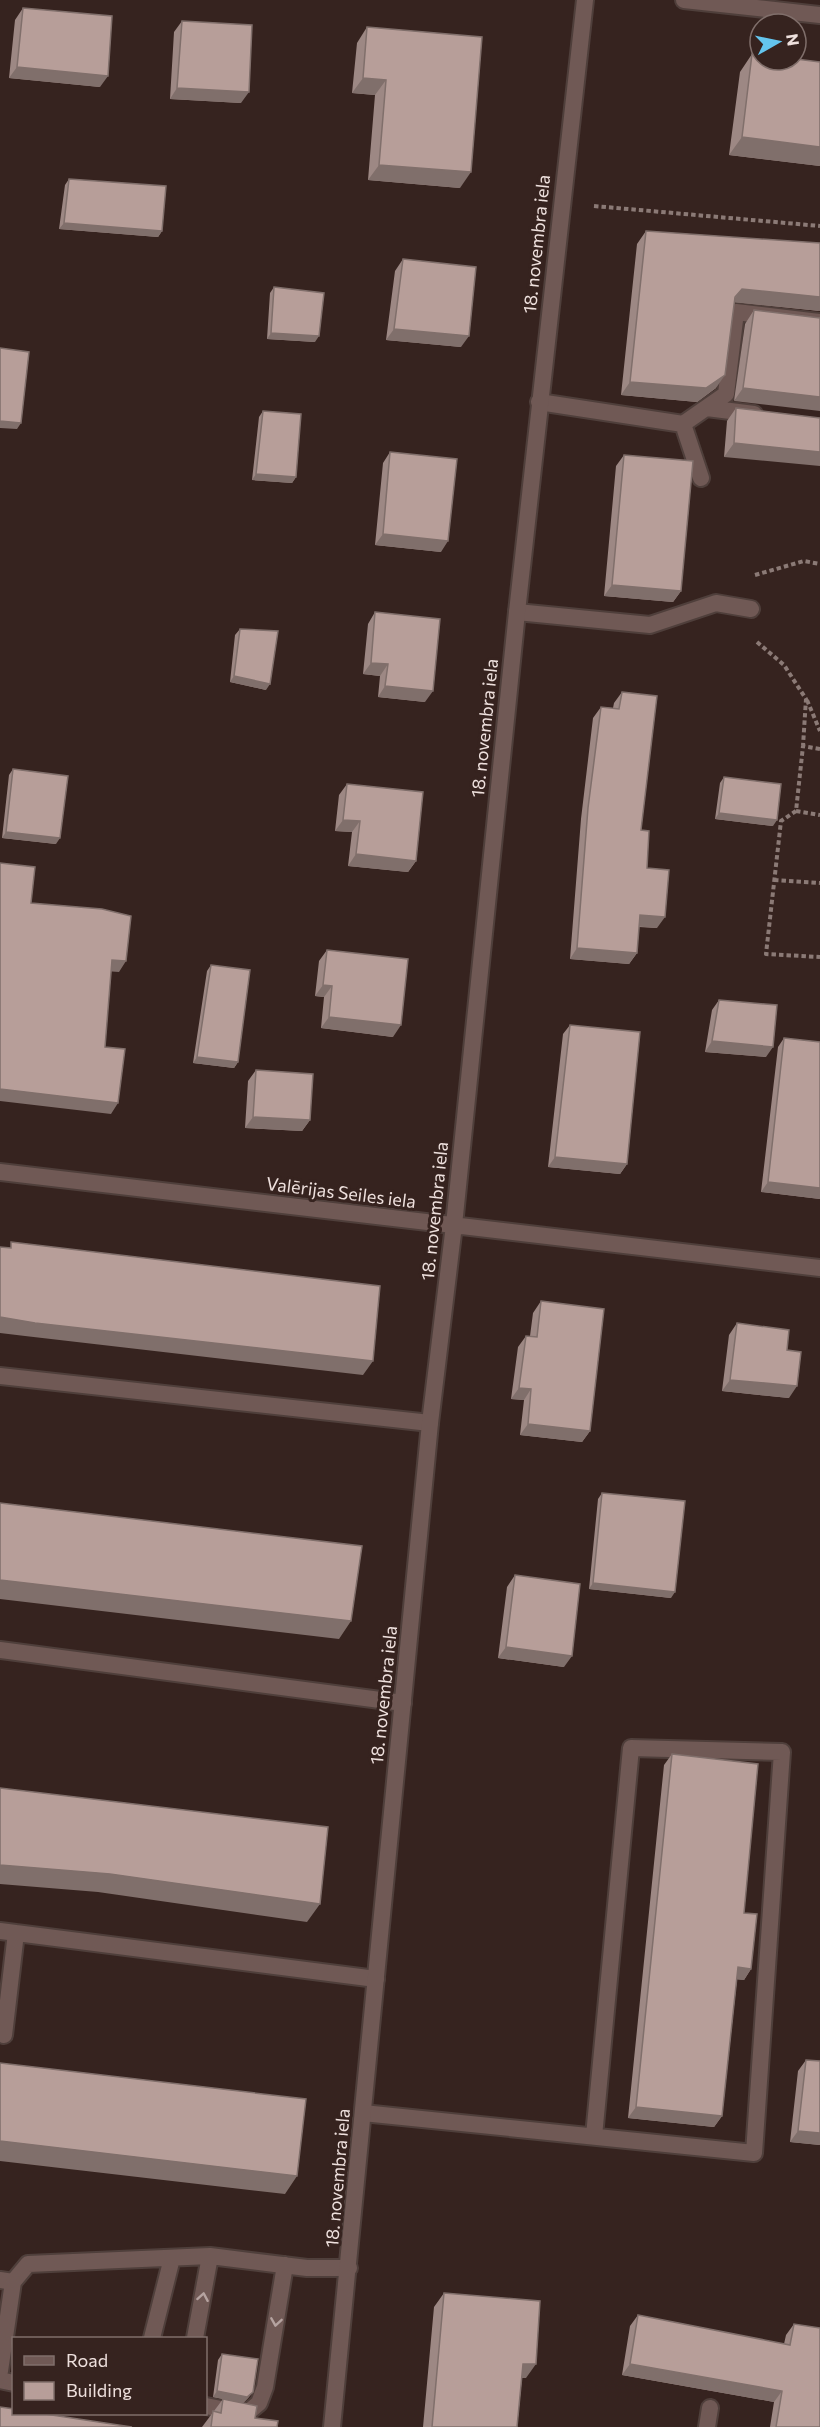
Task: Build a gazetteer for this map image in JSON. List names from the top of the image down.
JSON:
{
  "streets": {
    "street": ["18. novembra iela", "Valērijas Seiles iela"]
  },
  "crossings": [
    ["18. novembra iela", "Valērijas Seiles iela"]
  ],
  "legend": ["Road", "Building"],
  "north": "right"
}
